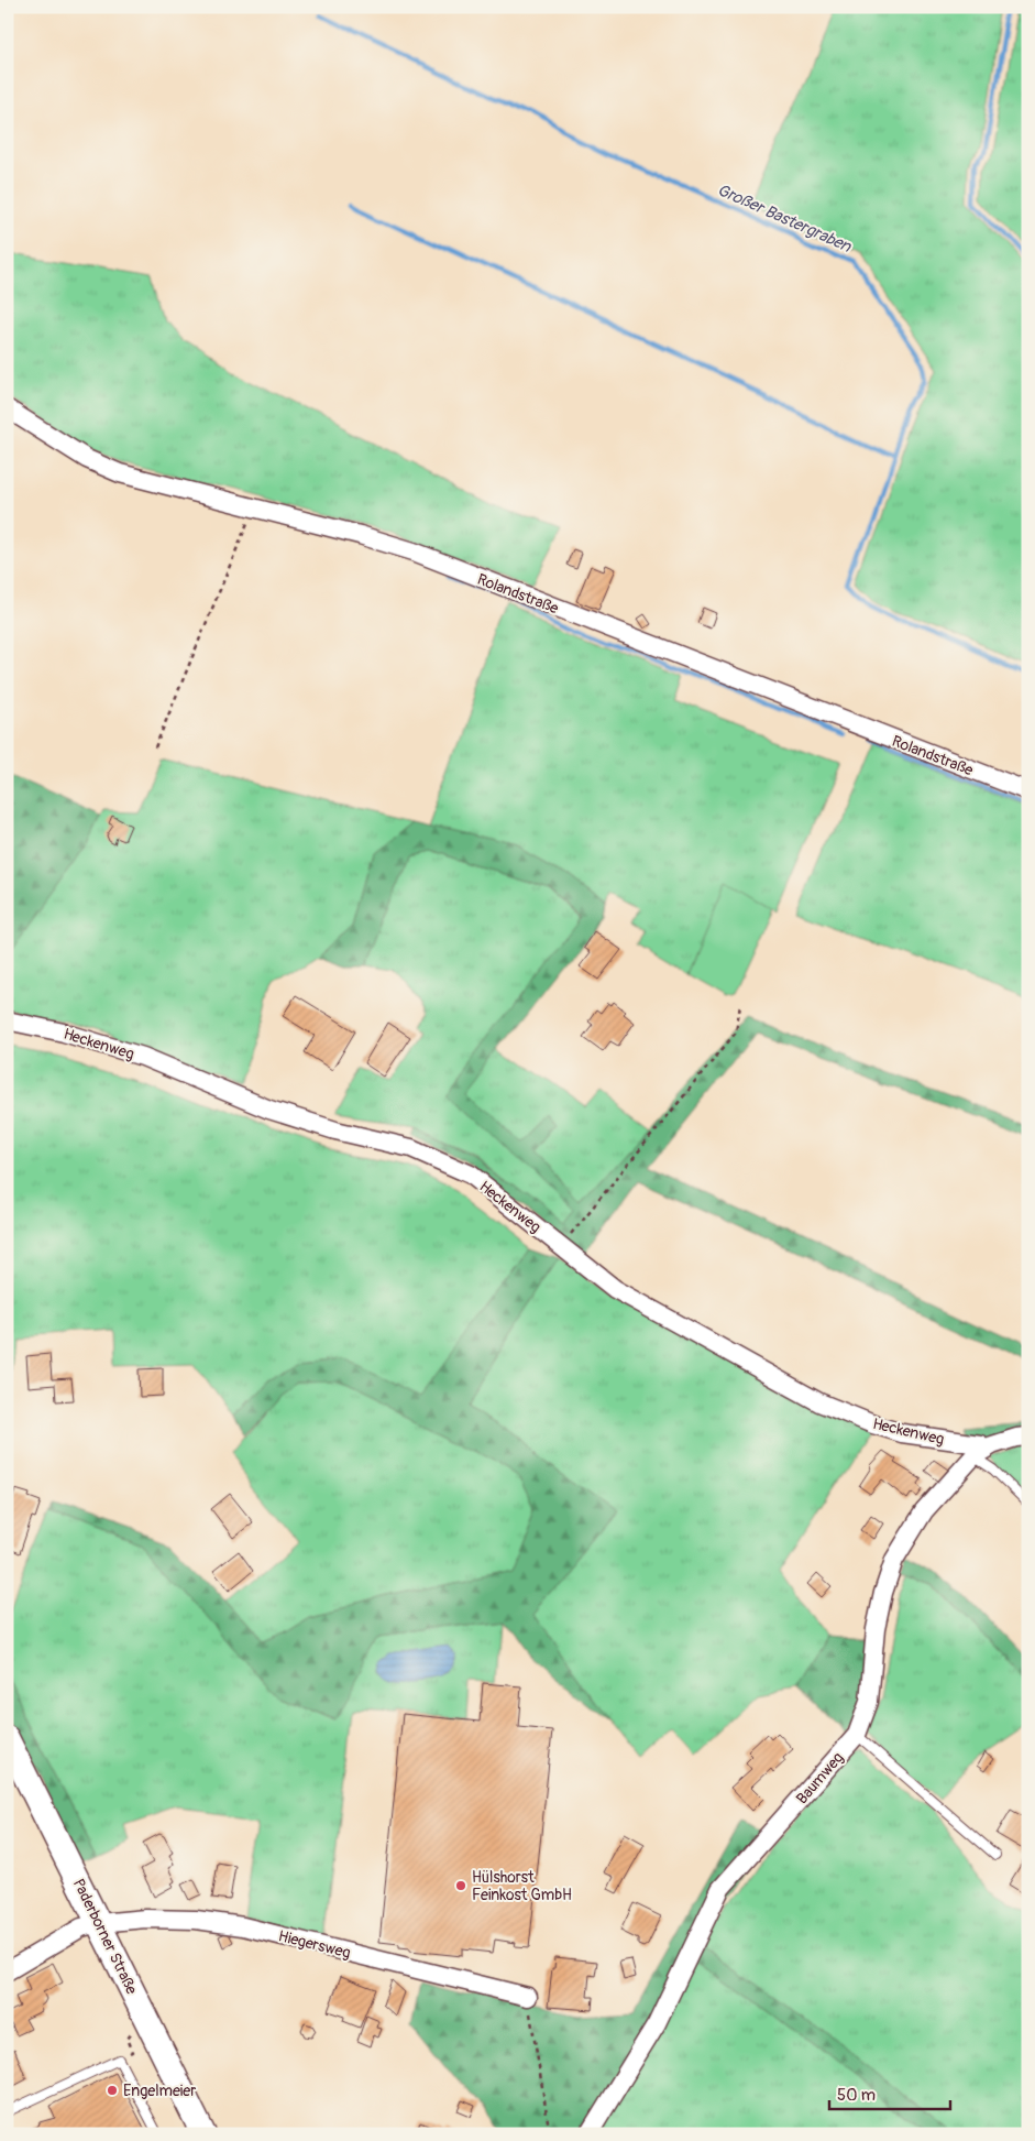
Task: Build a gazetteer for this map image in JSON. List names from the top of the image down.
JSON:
{
  "streets": {
    "main road": ["Paderborner Straße"],
    "street": [
      "Rolandstraße",
      "Heckenweg",
      "Baumweg",
      "Hiegersweg"
    ]
  },
  "crossings": [
    ["Heckenweg", "Baumweg"],
    ["Paderborner Straße", "Hiegersweg"]
  ],
  "water": ["Großer Bastergraben"],
  "places": ["Hülshorst Feinkost GmbH", "Engelmeier"],
  "scale_bar": "50 m"
}
